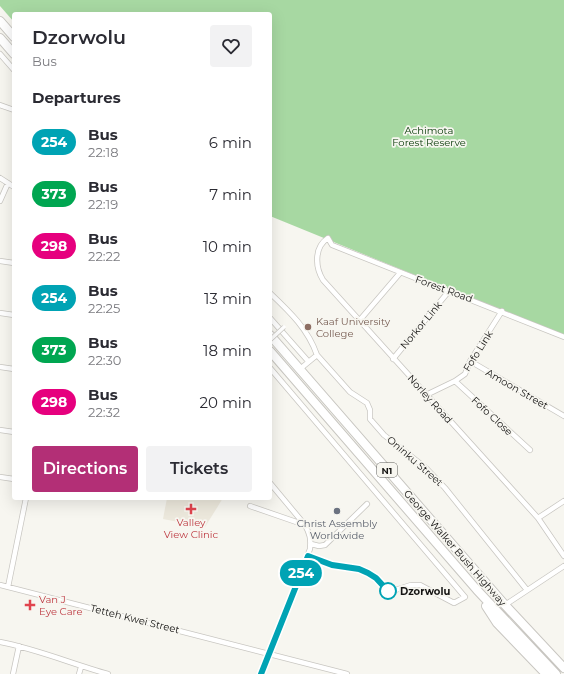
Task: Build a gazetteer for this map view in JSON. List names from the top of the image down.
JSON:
{
  "streets": {
    "highway": ["N1", "George Walker Bush Highway"],
    "street": [
      "Forest Road",
      "Norkor Link",
      "Fofo Link",
      "Amoon Street",
      "Norley Road",
      "Fofo Close",
      "Oninku Street",
      "Tetteh Kwei Street"
    ]
  },
  "crossings": [
    ["Forest Road", "Norkor Link"],
    ["Forest Road", "Fofo Link"],
    ["Forest Road", "Norley Road"],
    ["Norkor Link", "Norley Road"],
    ["Fofo Link", "Amoon Street"],
    ["Fofo Link", "Norley Road"],
    ["Fofo Link", "Fofo Close"]
  ],
  "parks": ["Achimota Forest Reserve"],
  "places": {
    "other": ["Kaaf University College", "Christ Assembly Worldwide", "Dzorwolu"],
    "health": ["Valley View Clinic", "Van J Eye Care"]
  },
  "lines": ["bus line 254"],
  "page": {
    "on_map": "254",
    "heading": [
      ["Dzorwolu", "Bus"],
      "Departures"
    ],
    "list": [
      {
        "mark": "254",
        "name": "Bus",
        "note": "22:18",
        "value": "6 min"
      },
      {
        "mark": "373",
        "name": "Bus",
        "note": "22:19",
        "value": "7 min"
      },
      {
        "mark": "298",
        "name": "Bus",
        "note": "22:22",
        "value": "10 min"
      },
      {
        "mark": "254",
        "name": "Bus",
        "note": "22:25",
        "value": "13 min"
      },
      {
        "mark": "373",
        "name": "Bus",
        "note": "22:30",
        "value": "18 min"
      },
      {
        "mark": "298",
        "name": "Bus",
        "note": "22:32",
        "value": "20 min"
      }
    ],
    "buttons": ["Directions", "Tickets"]
  }
}
